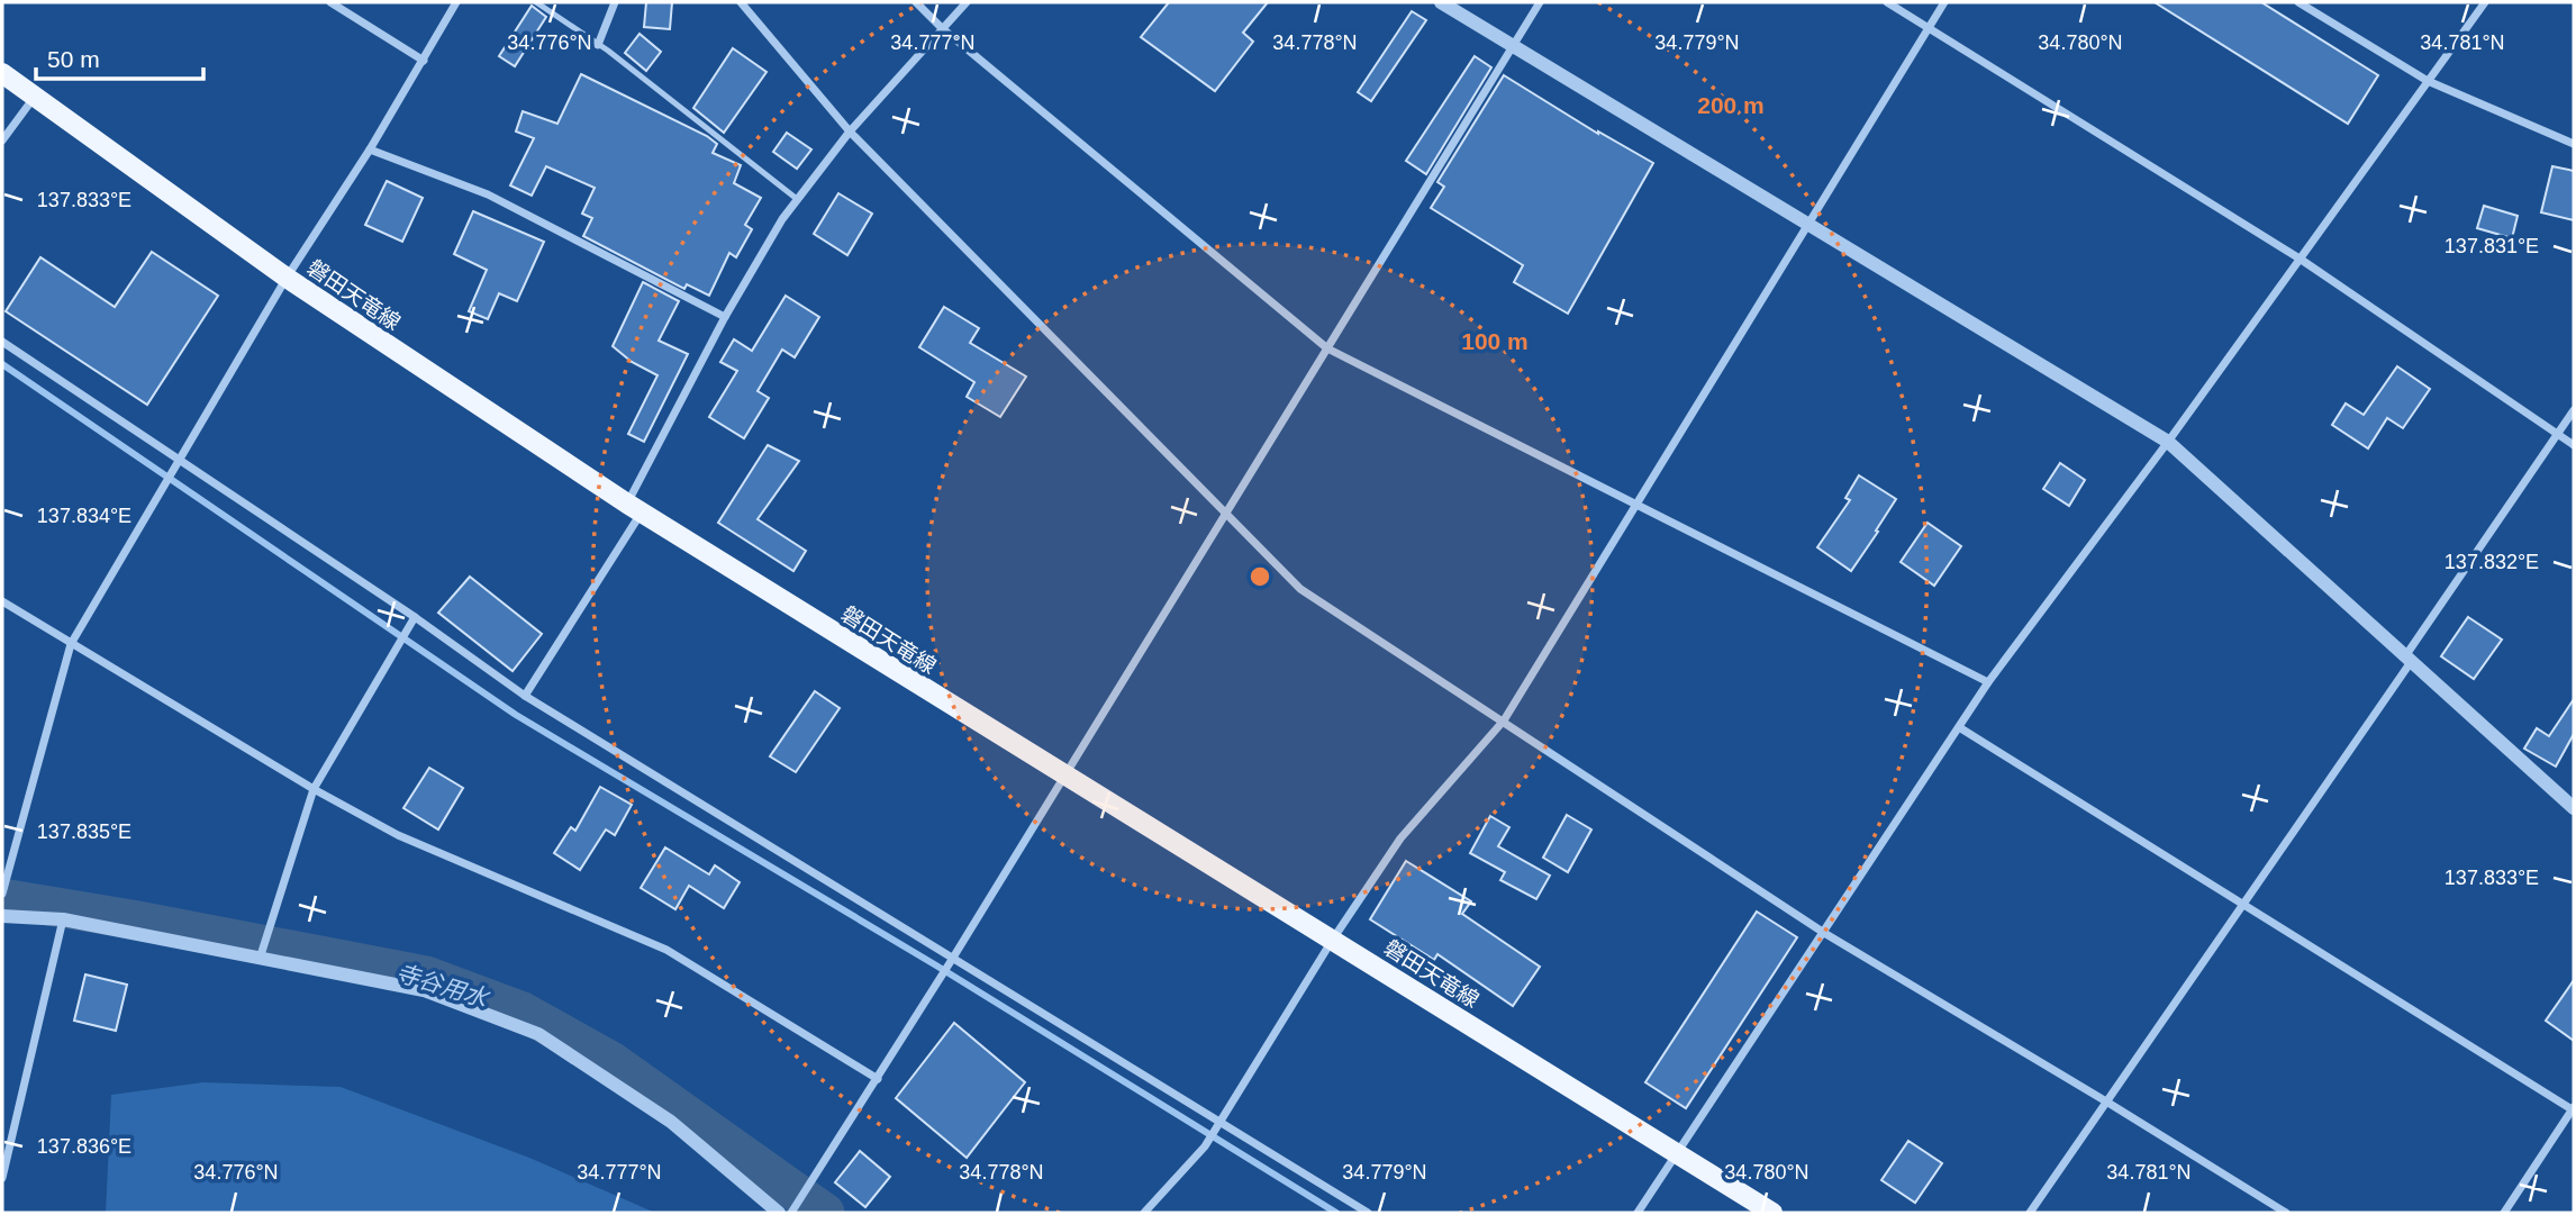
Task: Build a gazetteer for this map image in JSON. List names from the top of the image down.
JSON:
{
  "streets": {
    "main road": ["磐田天竜線"]
  },
  "water": ["寺谷用水"],
  "scale_bar": "50 m",
  "coordinates": [
    "34.776°N",
    "34.777°N",
    "34.778°N",
    "34.779°N",
    "34.780°N",
    "34.781°N",
    "137.833°E",
    "137.831°E",
    "137.834°E",
    "137.832°E",
    "137.835°E",
    "137.836°E"
  ],
  "rings": ["200 m", "100 m"]
}
